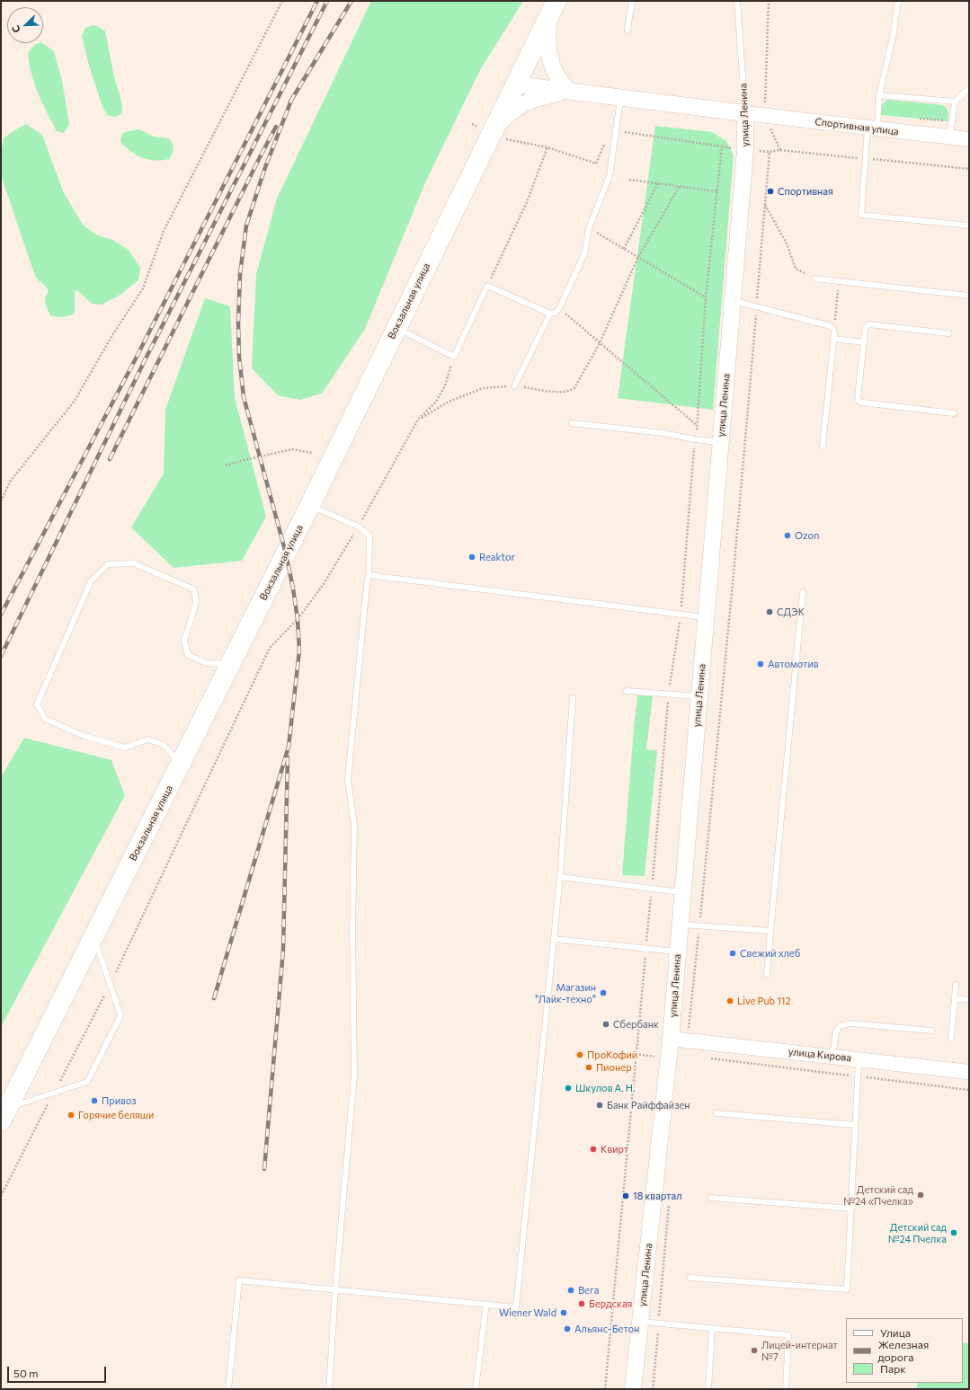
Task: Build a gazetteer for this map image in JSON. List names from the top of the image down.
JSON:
{
  "streets": {
    "highway": ["Вокзальная улица"],
    "main road": ["улица Ленина"],
    "street": ["Спортивная улица", "улица Кирова"]
  },
  "crossings": [
    ["улица Ленина", "Спортивная улица"],
    ["улица Ленина", "улица Кирова"]
  ],
  "places": [
    "Спортивная",
    "Ozon",
    "Reaktor",
    "СДЭК",
    "Автомотив",
    "Свежий хлеб",
    "Магазин \"Лайк-техно\"",
    "Live Pub 112",
    "Сбербанк",
    "ПроКофий",
    "Пионер",
    "Шкулов А. Н.",
    "Привоз",
    "Банк Райффайзен",
    "Горячие беляши",
    "Квирт",
    "Детский сад №24 «Пчелка»",
    "18 квартал",
    "Детский сад №24 Пчелка",
    "Вега",
    "Бердская",
    "Wiener Wald",
    "Альянс-Бетон",
    "Лицей-интернат №7"
  ],
  "legend": ["Улица", "Железная дорога", "Парк"],
  "scale_bar": "50 m",
  "north": "bottom left"
}
